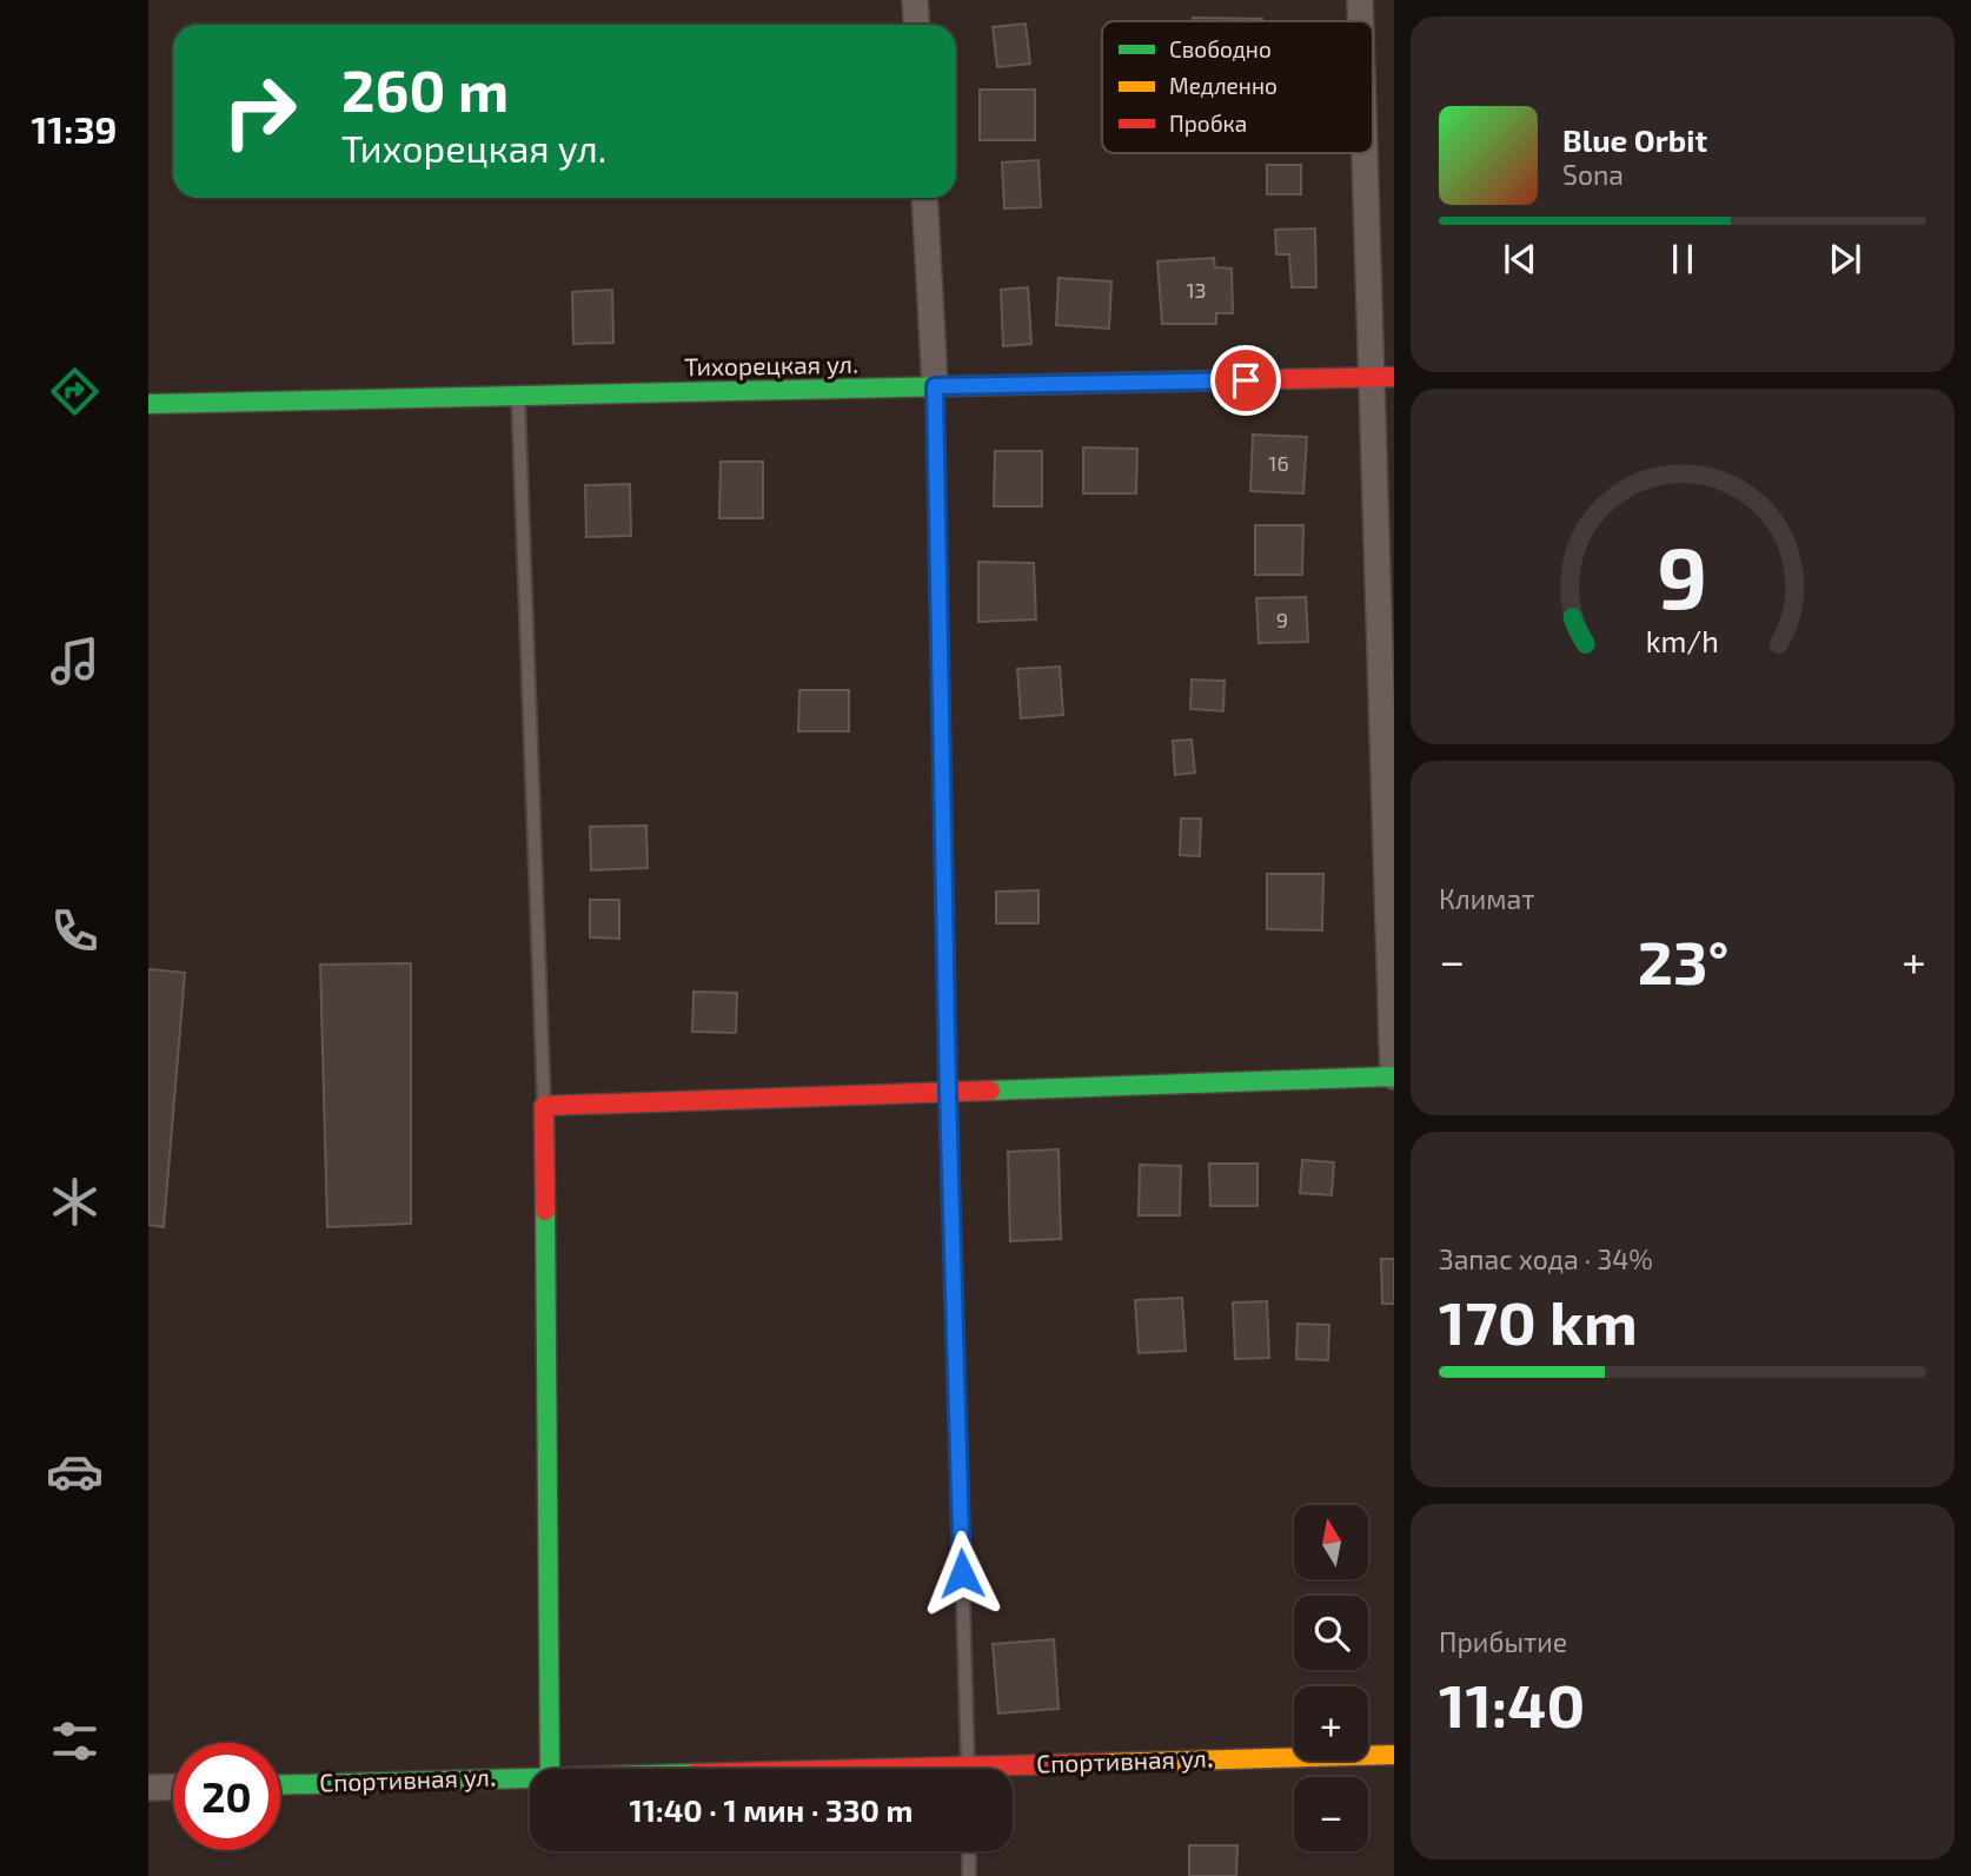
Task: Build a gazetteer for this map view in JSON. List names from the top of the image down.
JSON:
{
  "streets": {
    "street": ["Тихорецкая ул.", "Спортивная ул."]
  },
  "house_numbers": ["13", "16", "9"],
  "legend": ["Свободно", "Медленно", "Пробка"],
  "north": "top",
  "page": {
    "tabs": "11:39",
    "turn": ["260 m", "Тихорецкая ул."],
    "song": ["Blue Orbit", "Sona"],
    "tile": [
      "Климат",
      ["Запас хода · 34%", "170 km"],
      ["Прибытие", "11:40"]
    ],
    "heat": ["−", "23°", "+"],
    "map_buttons": ["+", "−"],
    "limit": "20",
    "trip": "11:40 · 1 мин · 330 m",
    "gauge": ["9", "km/h"]
  }
}
